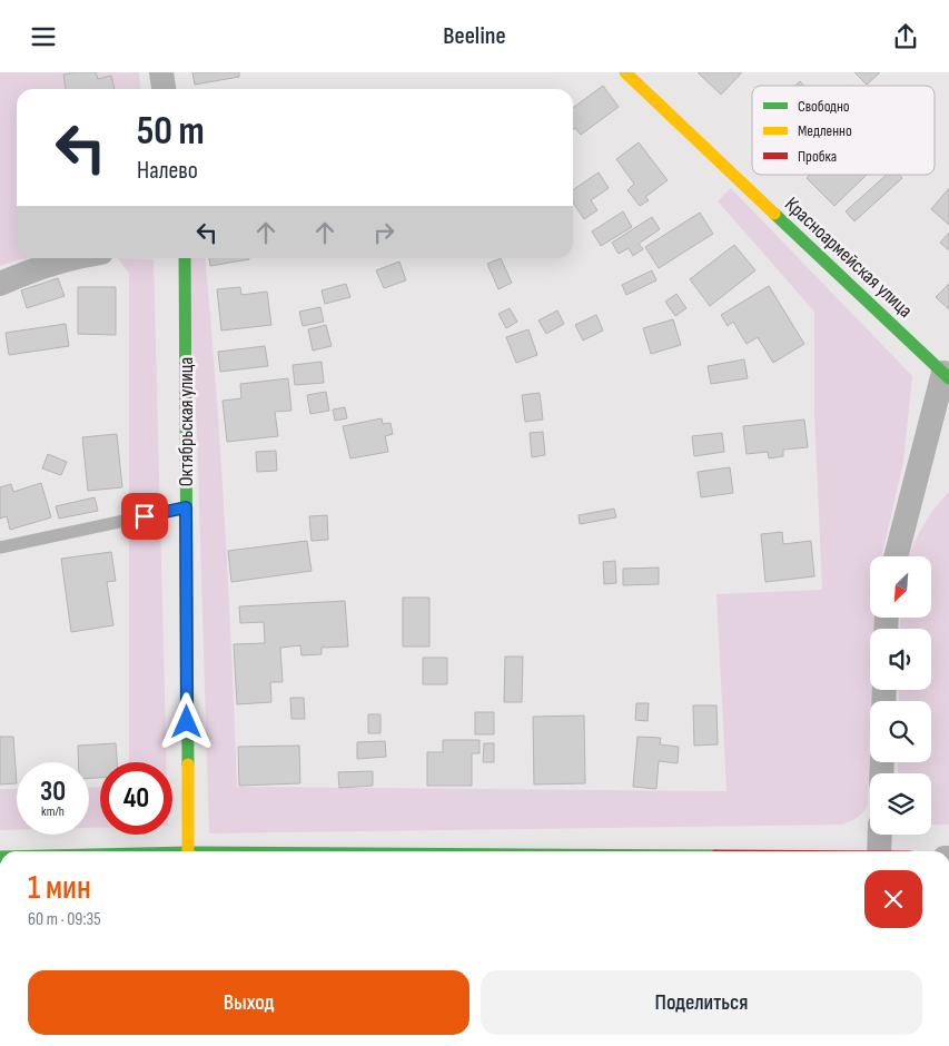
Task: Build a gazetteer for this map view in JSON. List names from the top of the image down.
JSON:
{
  "streets": {
    "street": ["Красноармейская улица", "Октябрьская улица"]
  },
  "legend": ["Свободно", "Медленно", "Пробка"],
  "north": "bottom left",
  "page": {
    "header": "Beeline",
    "turn": ["50 m", "Налево"],
    "speed": "30 km/h",
    "limit": "40",
    "heading": ["1 мин", "60 m · 09:35"],
    "buttons": ["Выход", "Поделиться"]
  }
}
